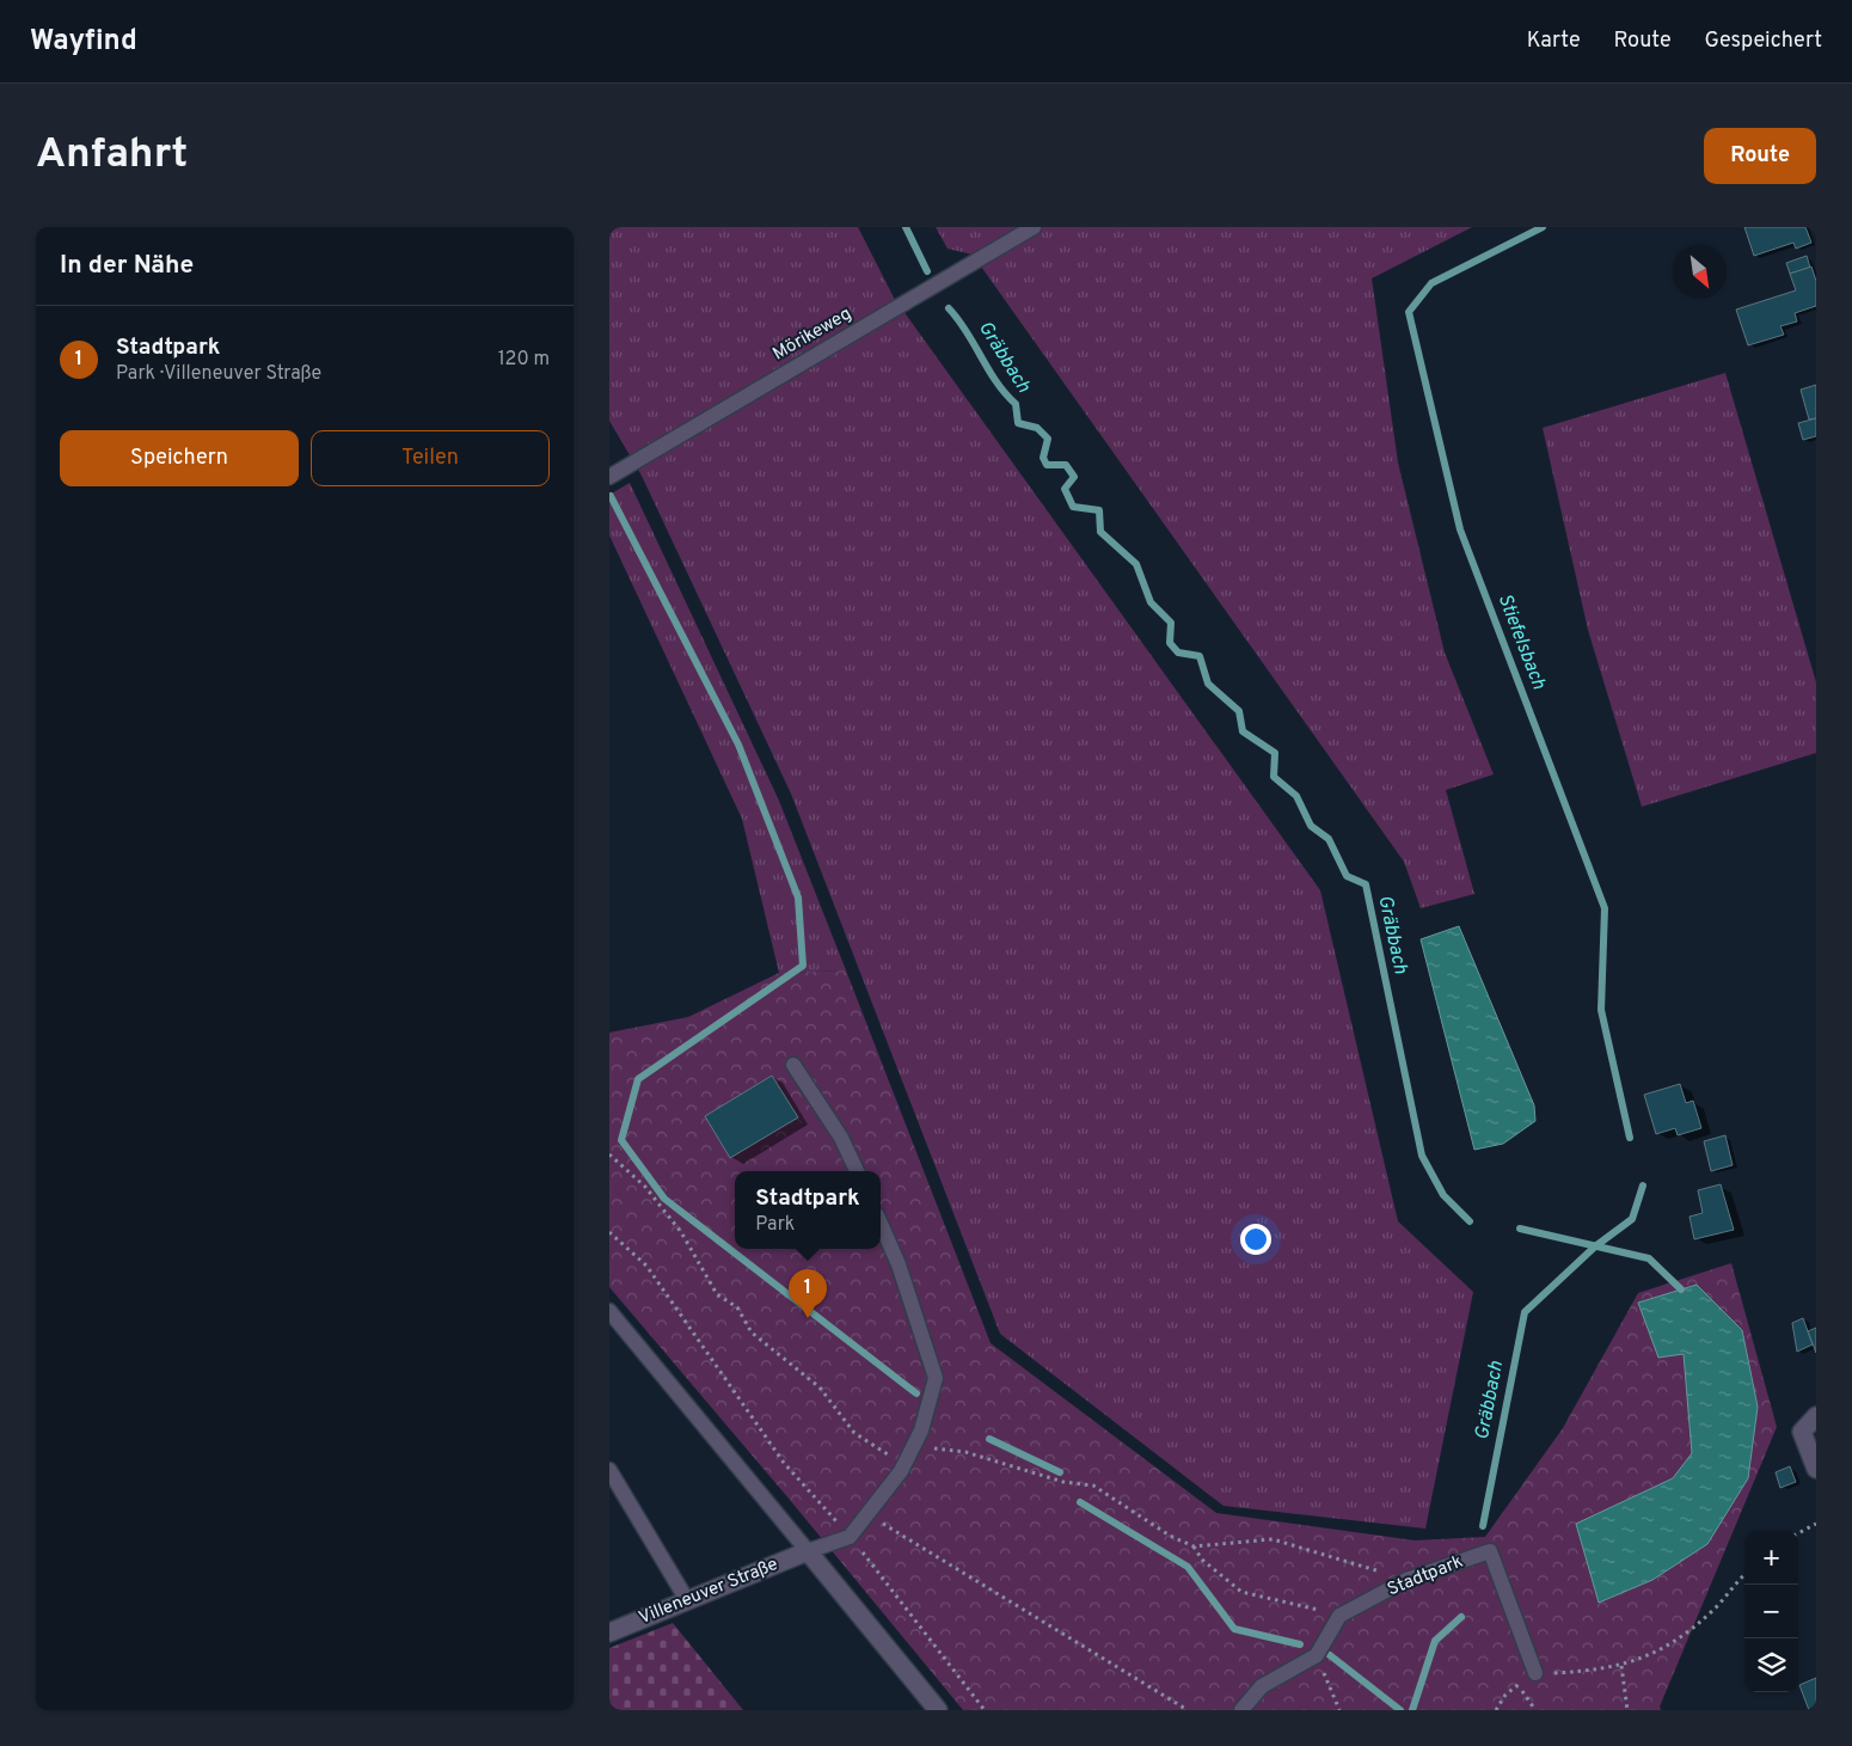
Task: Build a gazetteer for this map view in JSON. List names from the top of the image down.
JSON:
{
  "streets": {
    "street": ["Villeneuver Straße"],
    "lane": ["Mörikeweg", "Stadtpark"]
  },
  "water": ["Gräbbach", "Stiefelsbach"],
  "north": "bottom right",
  "page": {
    "header": "Wayfind",
    "nav": ["Karte", "Route", "Gespeichert"],
    "buttons": [
      "Route",
      ["Speichern", "Teilen"]
    ],
    "title": "Anfahrt",
    "heading": "In der Nähe",
    "list": [
      {
        "mark": "1",
        "name": "Stadtpark",
        "note": "Park · Villeneuver Straße",
        "value": "120 m"
      }
    ],
    "popup": ["Stadtpark", "Park"],
    "pins": "1",
    "map_buttons": ["+", "−"]
  }
}
